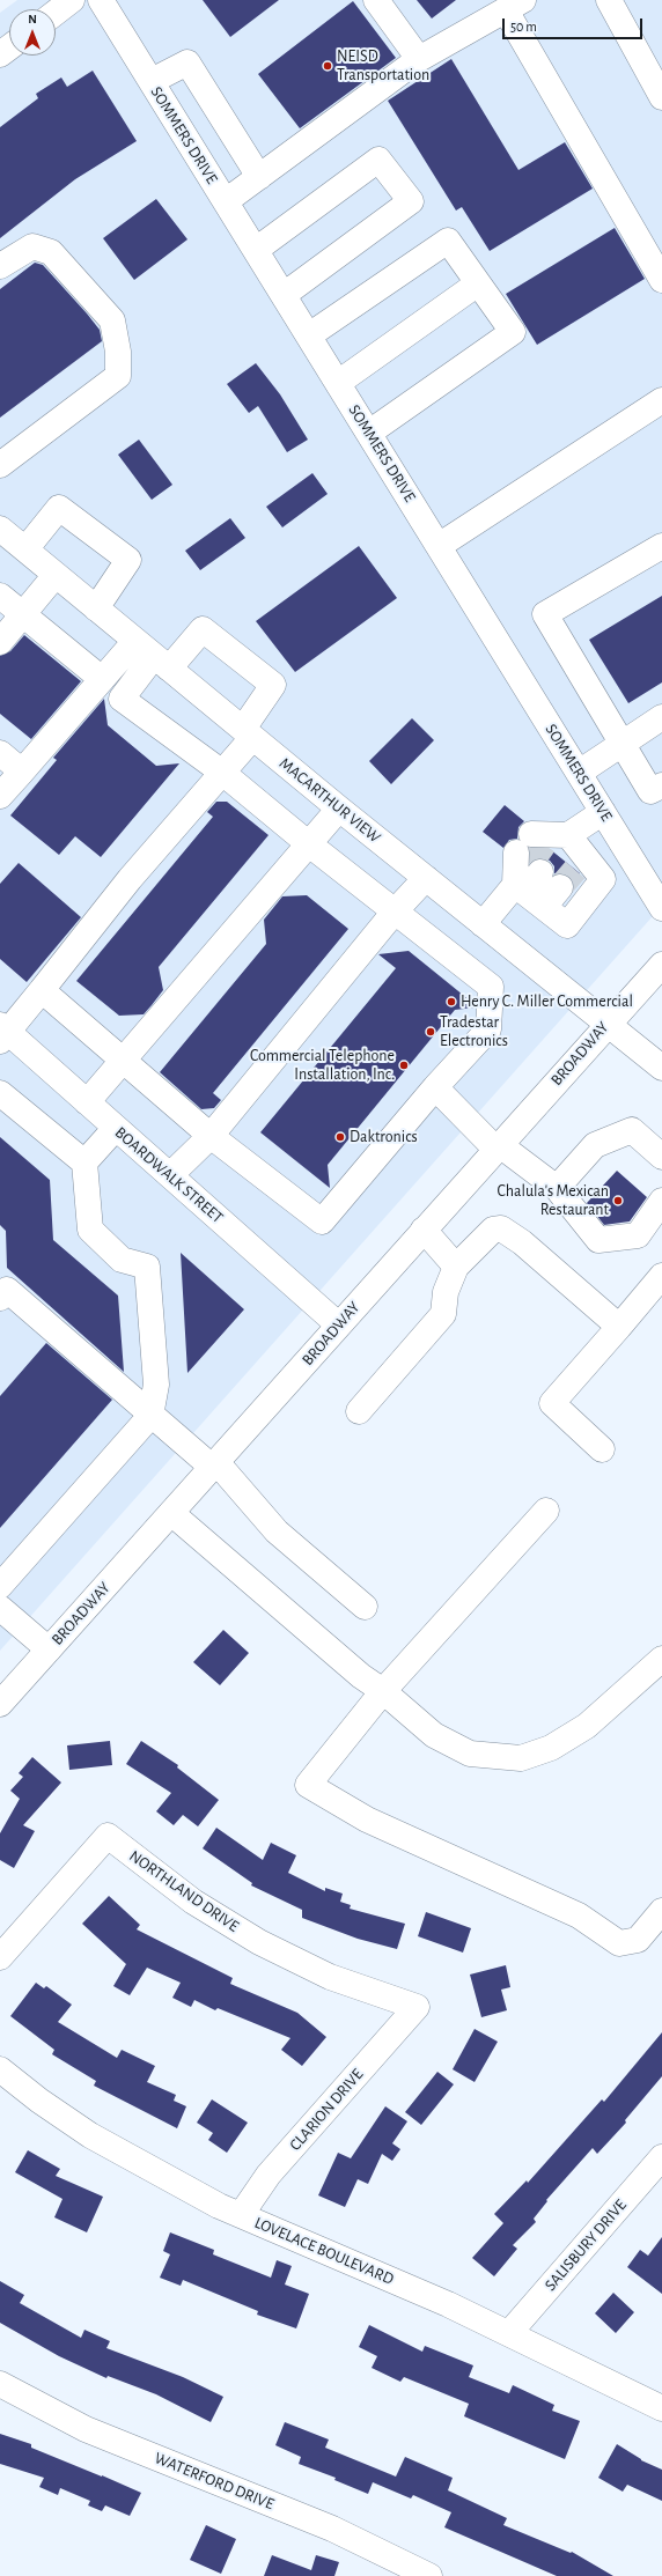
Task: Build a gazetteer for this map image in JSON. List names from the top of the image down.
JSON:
{
  "streets": {
    "street": [
      "SOMMERS DRIVE",
      "MACARTHUR VIEW",
      "BROADWAY",
      "BOARDWALK STREET",
      "NORTHLAND DRIVE",
      "CLARION DRIVE",
      "SALISBURY DRIVE",
      "LOVELACE BOULEVARD",
      "WATERFORD DRIVE"
    ]
  },
  "crossings": [
    ["MACARTHUR VIEW", "BROADWAY"],
    ["BROADWAY", "BOARDWALK STREET"],
    ["NORTHLAND DRIVE", "CLARION DRIVE"],
    ["CLARION DRIVE", "LOVELACE BOULEVARD"],
    ["SALISBURY DRIVE", "LOVELACE BOULEVARD"]
  ],
  "places": [
    "NEISD Transportation",
    "Henry C. Miller Commercial",
    "Tradestar Electronics",
    "Commercial Telephone Installation, Inc.",
    "Daktronics",
    "Chalula's Mexican Restaurant"
  ],
  "scale_bar": "50 m",
  "north": "top"
}
